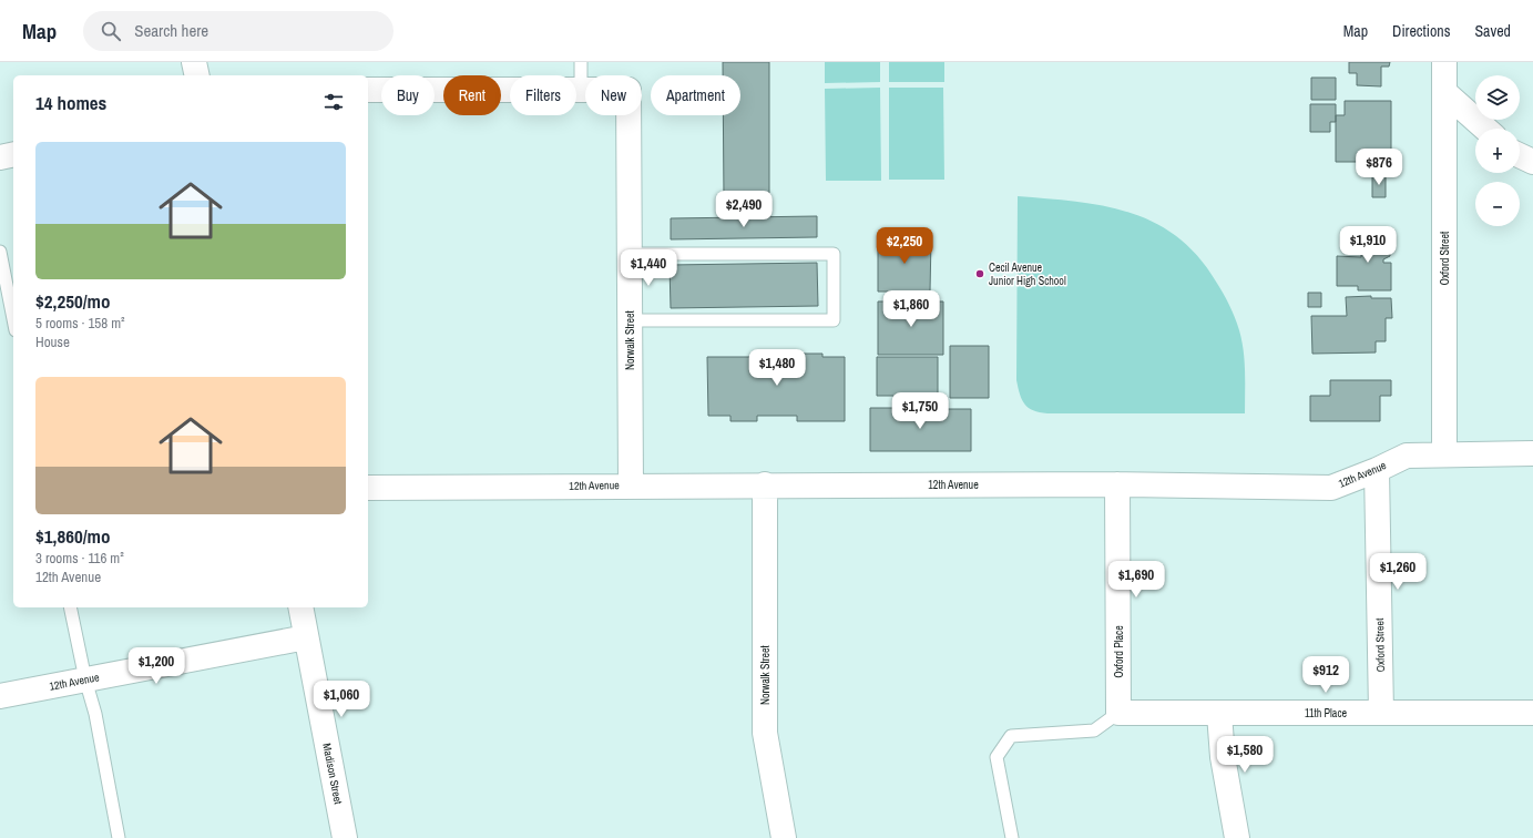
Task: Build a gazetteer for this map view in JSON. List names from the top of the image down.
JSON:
{
  "streets": {
    "street": [
      "Oxford Street",
      "Norwalk Street",
      "12th Avenue",
      "Oxford Place",
      "11th Place",
      "Madison Street"
    ]
  },
  "crossings": [
    ["Oxford Street", "12th Avenue"],
    ["Oxford Street", "11th Place"],
    ["Norwalk Street", "12th Avenue"],
    ["12th Avenue", "Oxford Place"],
    ["12th Avenue", "Madison Street"],
    ["Oxford Place", "11th Place"]
  ],
  "places": ["Cecil Avenue Junior High School"],
  "page": {
    "header": "Map",
    "search": "Search here",
    "nav": ["Map", "Directions", "Saved"],
    "map_buttons": ["+", "−"],
    "chip": [
      "Buy",
      "Rent",
      "Filters",
      "New",
      "Apartment"
    ],
    "heading": "14 homes",
    "list": [
      {
        "name": "$2,250/mo",
        "note": "5 rooms · 158 m² · House"
      },
      {
        "name": "$1,860/mo",
        "note": "3 rooms · 116 m² · 12th Avenue"
      }
    ],
    "price": [
      "$876",
      "$2,490",
      "$1,910",
      "$2,250",
      "$1,440",
      "$1,860",
      "$1,480",
      "$1,750",
      "$1,260",
      "$1,690",
      "$1,200",
      "$912",
      "$1,060",
      "$1,580"
    ]
  }
}
